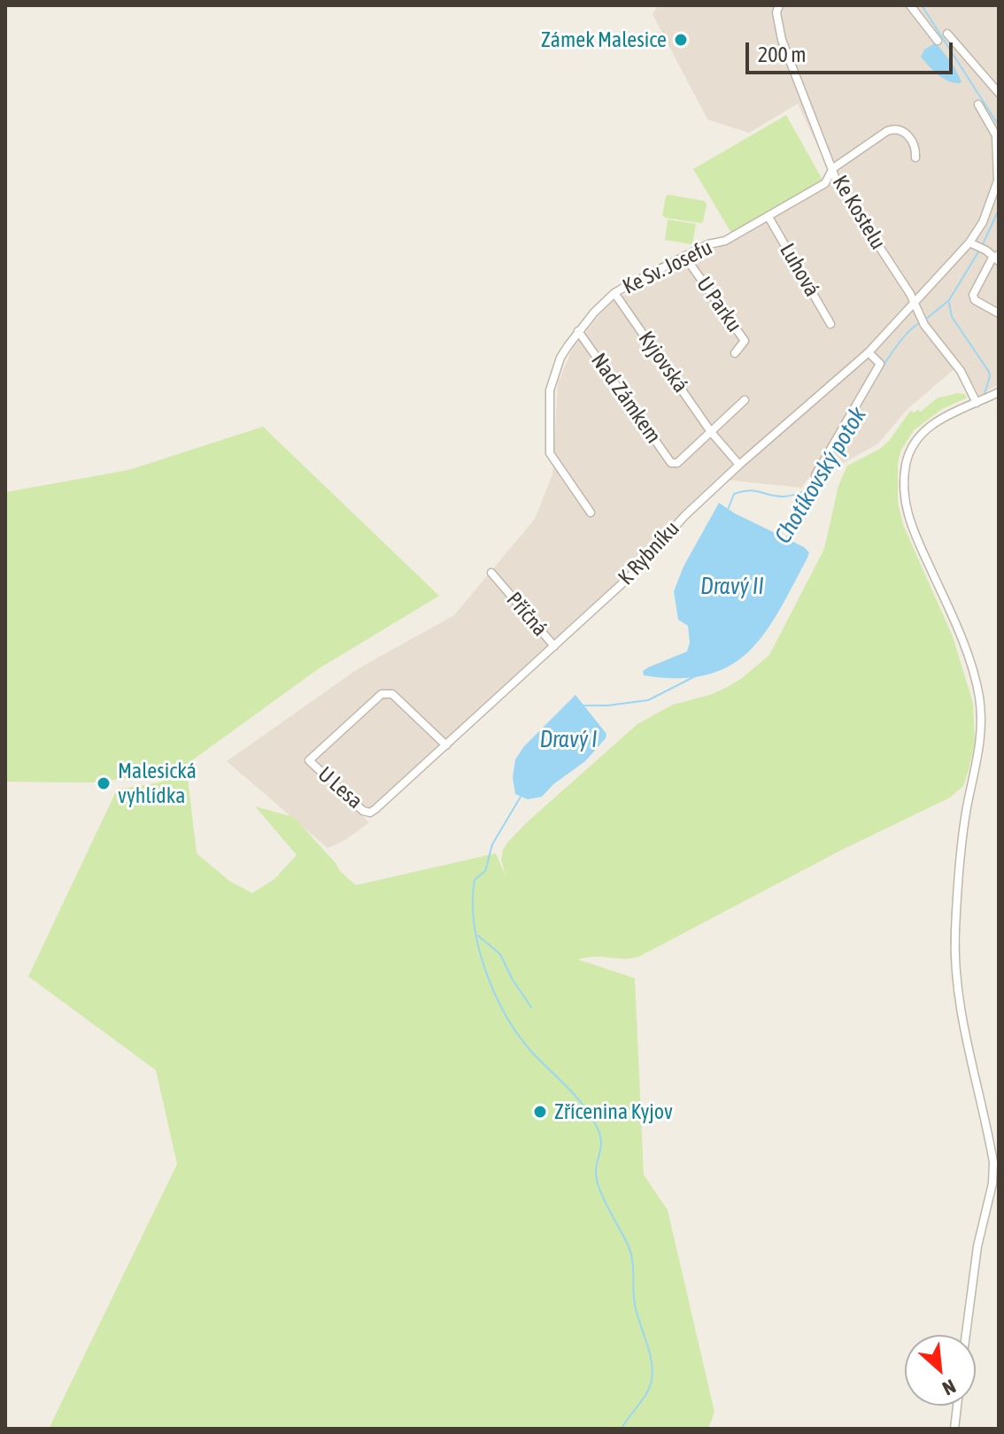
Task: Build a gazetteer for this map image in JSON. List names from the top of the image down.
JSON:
{
  "streets": {
    "street": [
      "Ke Kostelu",
      "Ke Sv. Josefu",
      "Luhová",
      "U Parku",
      "Kyjovská",
      "Nad Zámkem",
      "K Rybníku",
      "Příčná",
      "U Lesa"
    ]
  },
  "crossings": [
    ["Ke Kostelu", "Ke Sv. Josefu"],
    ["Ke Kostelu", "K Rybníku"],
    ["Ke Sv. Josefu", "Luhová"],
    ["Ke Sv. Josefu", "U Parku"],
    ["Ke Sv. Josefu", "Kyjovská"],
    ["Ke Sv. Josefu", "Nad Zámkem"],
    ["Kyjovská", "Nad Zámkem"],
    ["Kyjovská", "K Rybníku"],
    ["K Rybníku", "Příčná"],
    ["K Rybníku", "U Lesa"]
  ],
  "water": ["Chotíkovský potok", "Dravý II", "Dravý I"],
  "places": ["Zámek Malesice", "Malesická vyhlídka", "Zřícenina Kyjov"],
  "scale_bar": "200 m",
  "north": "bottom right"
}
